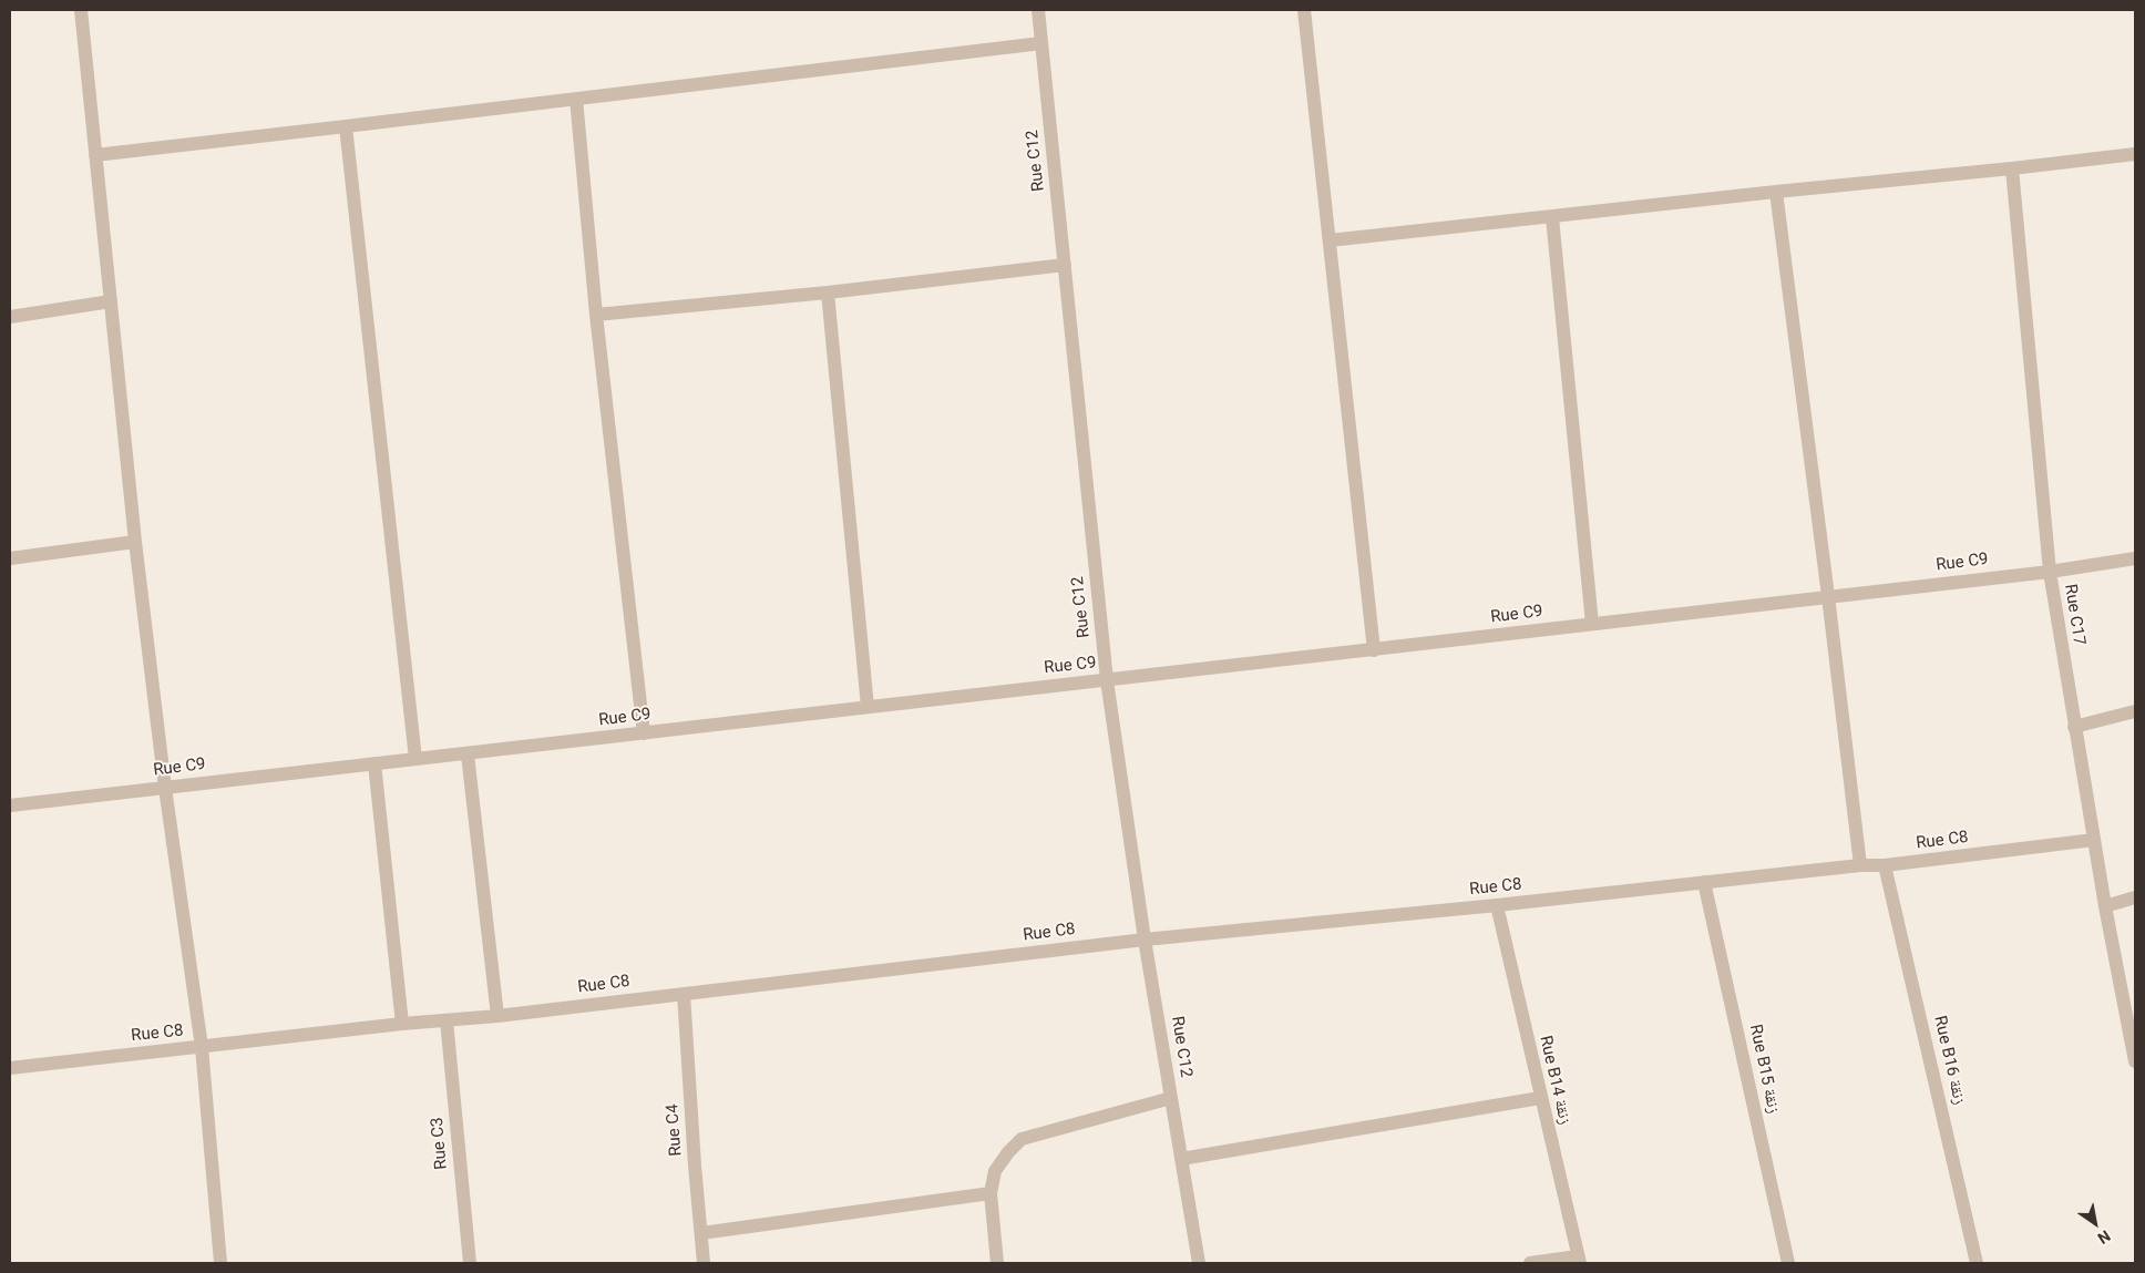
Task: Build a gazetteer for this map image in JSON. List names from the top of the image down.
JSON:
{
  "streets": {
    "street": [
      "Rue C12",
      "Rue C9",
      "Rue C17",
      "Rue C8",
      "Rue B16 زنقة",
      "Rue B15 زنقة",
      "Rue B14 زنقة",
      "Rue C4",
      "Rue C3"
    ]
  },
  "crossings": [
    ["Rue C12", "Rue C9"],
    ["Rue C12", "Rue C8"],
    ["Rue C9", "Rue C17"],
    ["Rue C17", "Rue C8"],
    ["Rue C8", "Rue B16 زنقة"],
    ["Rue C8", "Rue B15 زنقة"],
    ["Rue C8", "Rue B14 زنقة"],
    ["Rue C8", "Rue C4"],
    ["Rue C8", "Rue C3"]
  ],
  "north": "bottom right"
}
